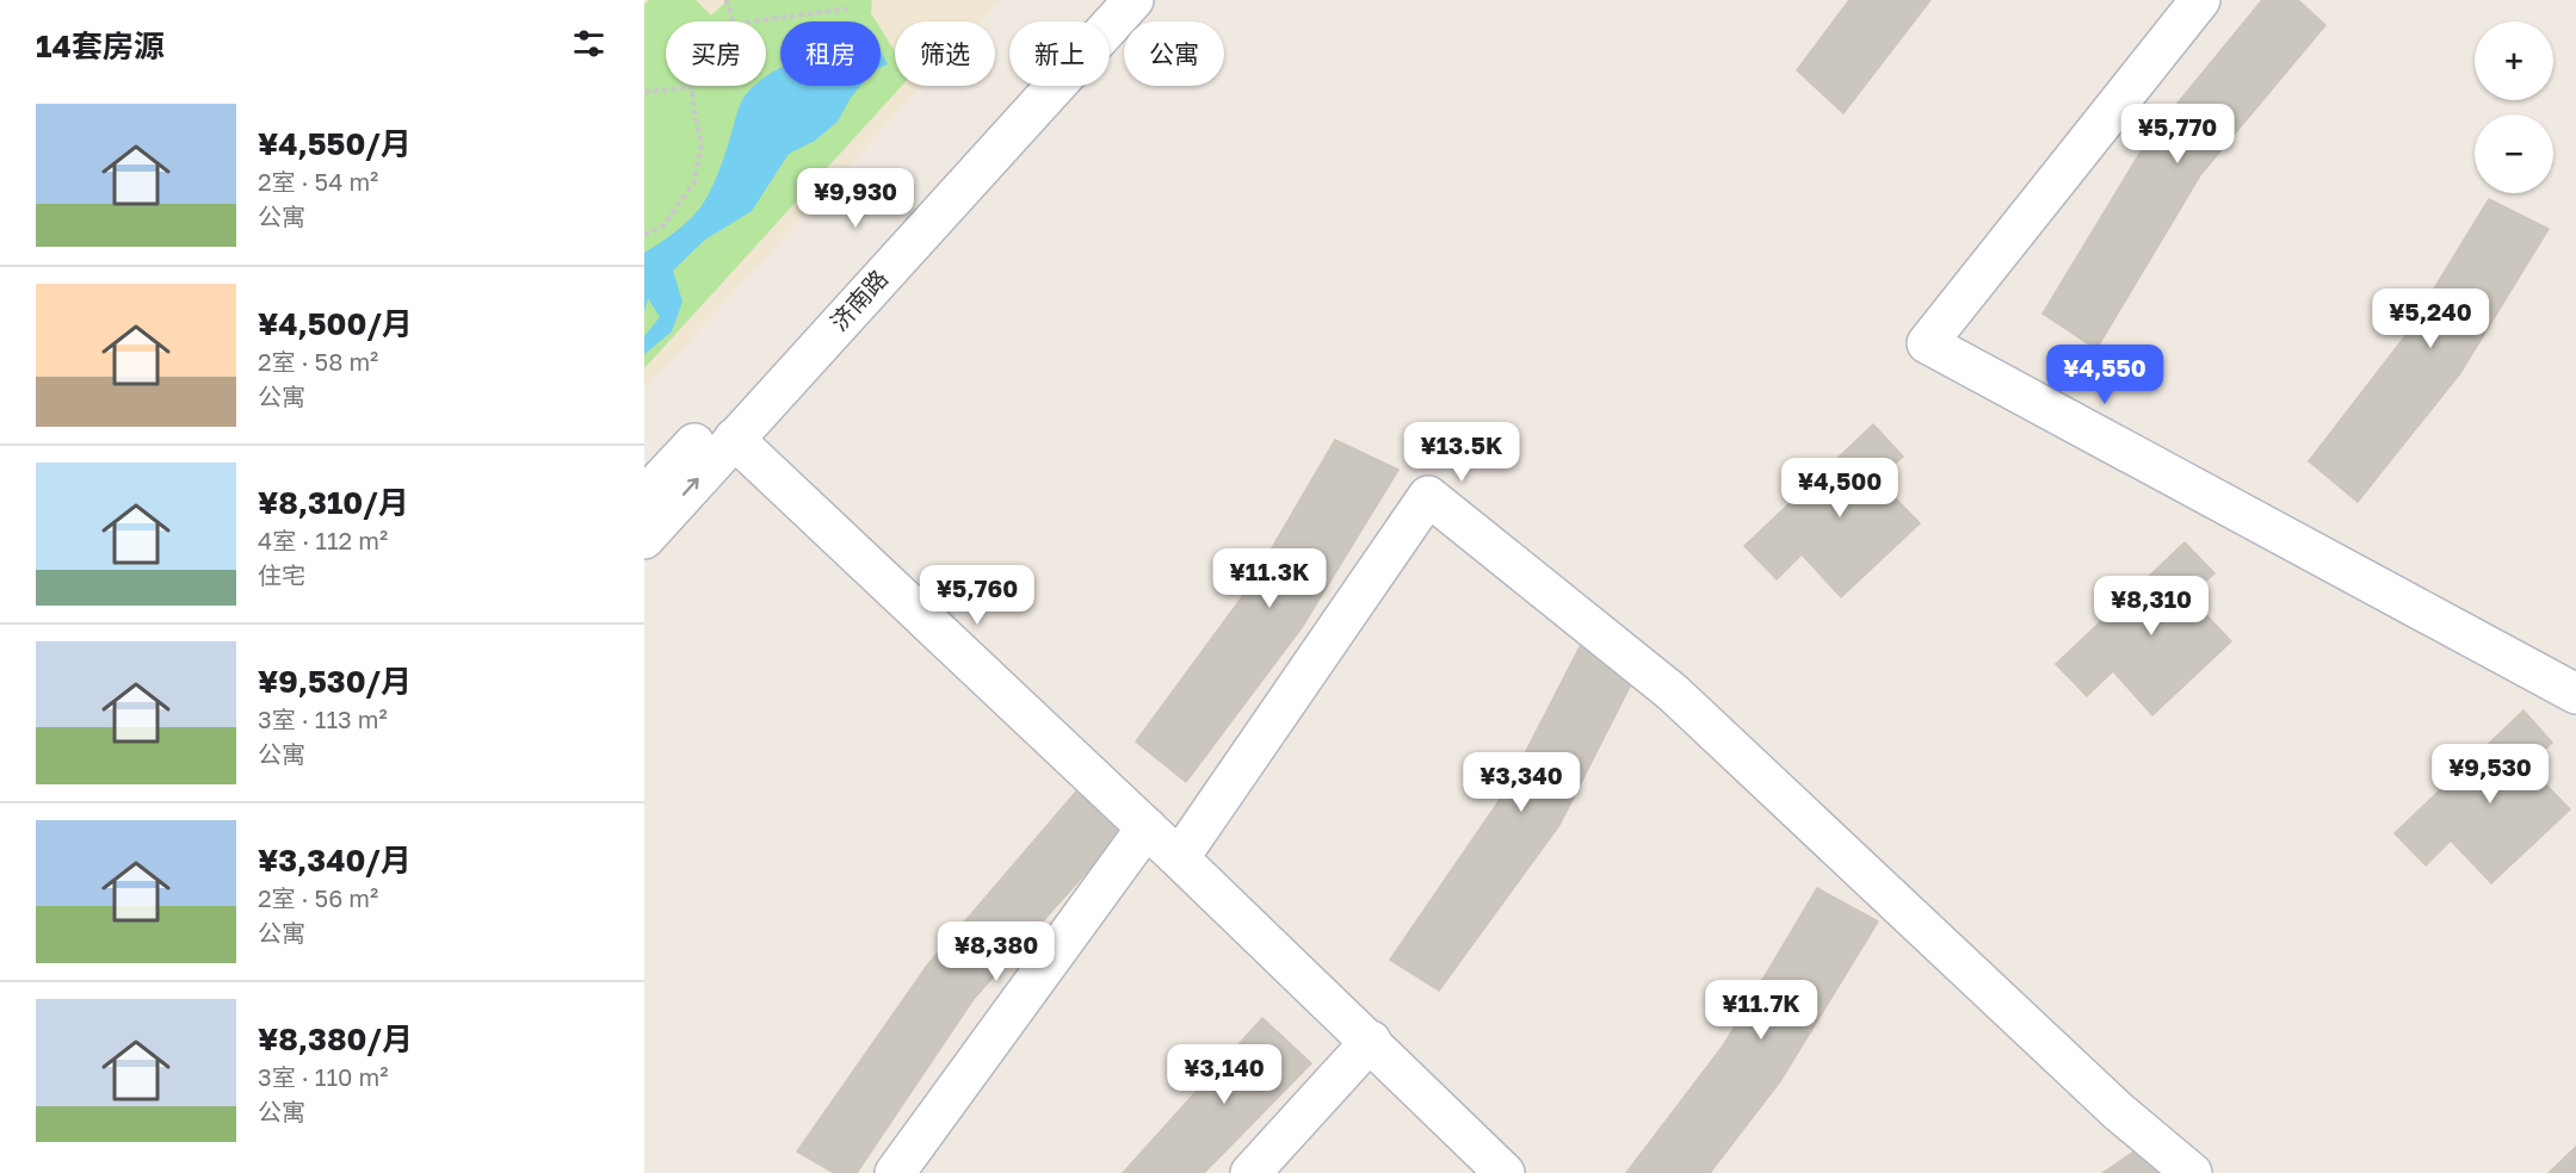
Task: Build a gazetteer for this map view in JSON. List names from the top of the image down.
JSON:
{
  "streets": {
    "street": ["济南路"]
  },
  "page": {
    "heading": "14套房源",
    "map_buttons": ["+", "−"],
    "chip": [
      "买房",
      "租房",
      "筛选",
      "新上",
      "公寓"
    ],
    "list": [
      {
        "name": "¥4,550/月",
        "note": "2室 · 54 m² · 公寓"
      },
      {
        "name": "¥4,500/月",
        "note": "2室 · 58 m² · 公寓"
      },
      {
        "name": "¥8,310/月",
        "note": "4室 · 112 m² · 住宅"
      },
      {
        "name": "¥9,530/月",
        "note": "3室 · 113 m² · 公寓"
      },
      {
        "name": "¥3,340/月",
        "note": "2室 · 56 m² · 公寓"
      },
      {
        "name": "¥8,380/月",
        "note": "3室 · 110 m² · 公寓"
      }
    ],
    "price": [
      "¥5,770",
      "¥9,930",
      "¥5,240",
      "¥4,550",
      "¥13.5K",
      "¥4,500",
      "¥11.3K",
      "¥5,760",
      "¥8,310",
      "¥9,530",
      "¥3,340",
      "¥8,380",
      "¥11.7K",
      "¥3,140"
    ]
  }
}
